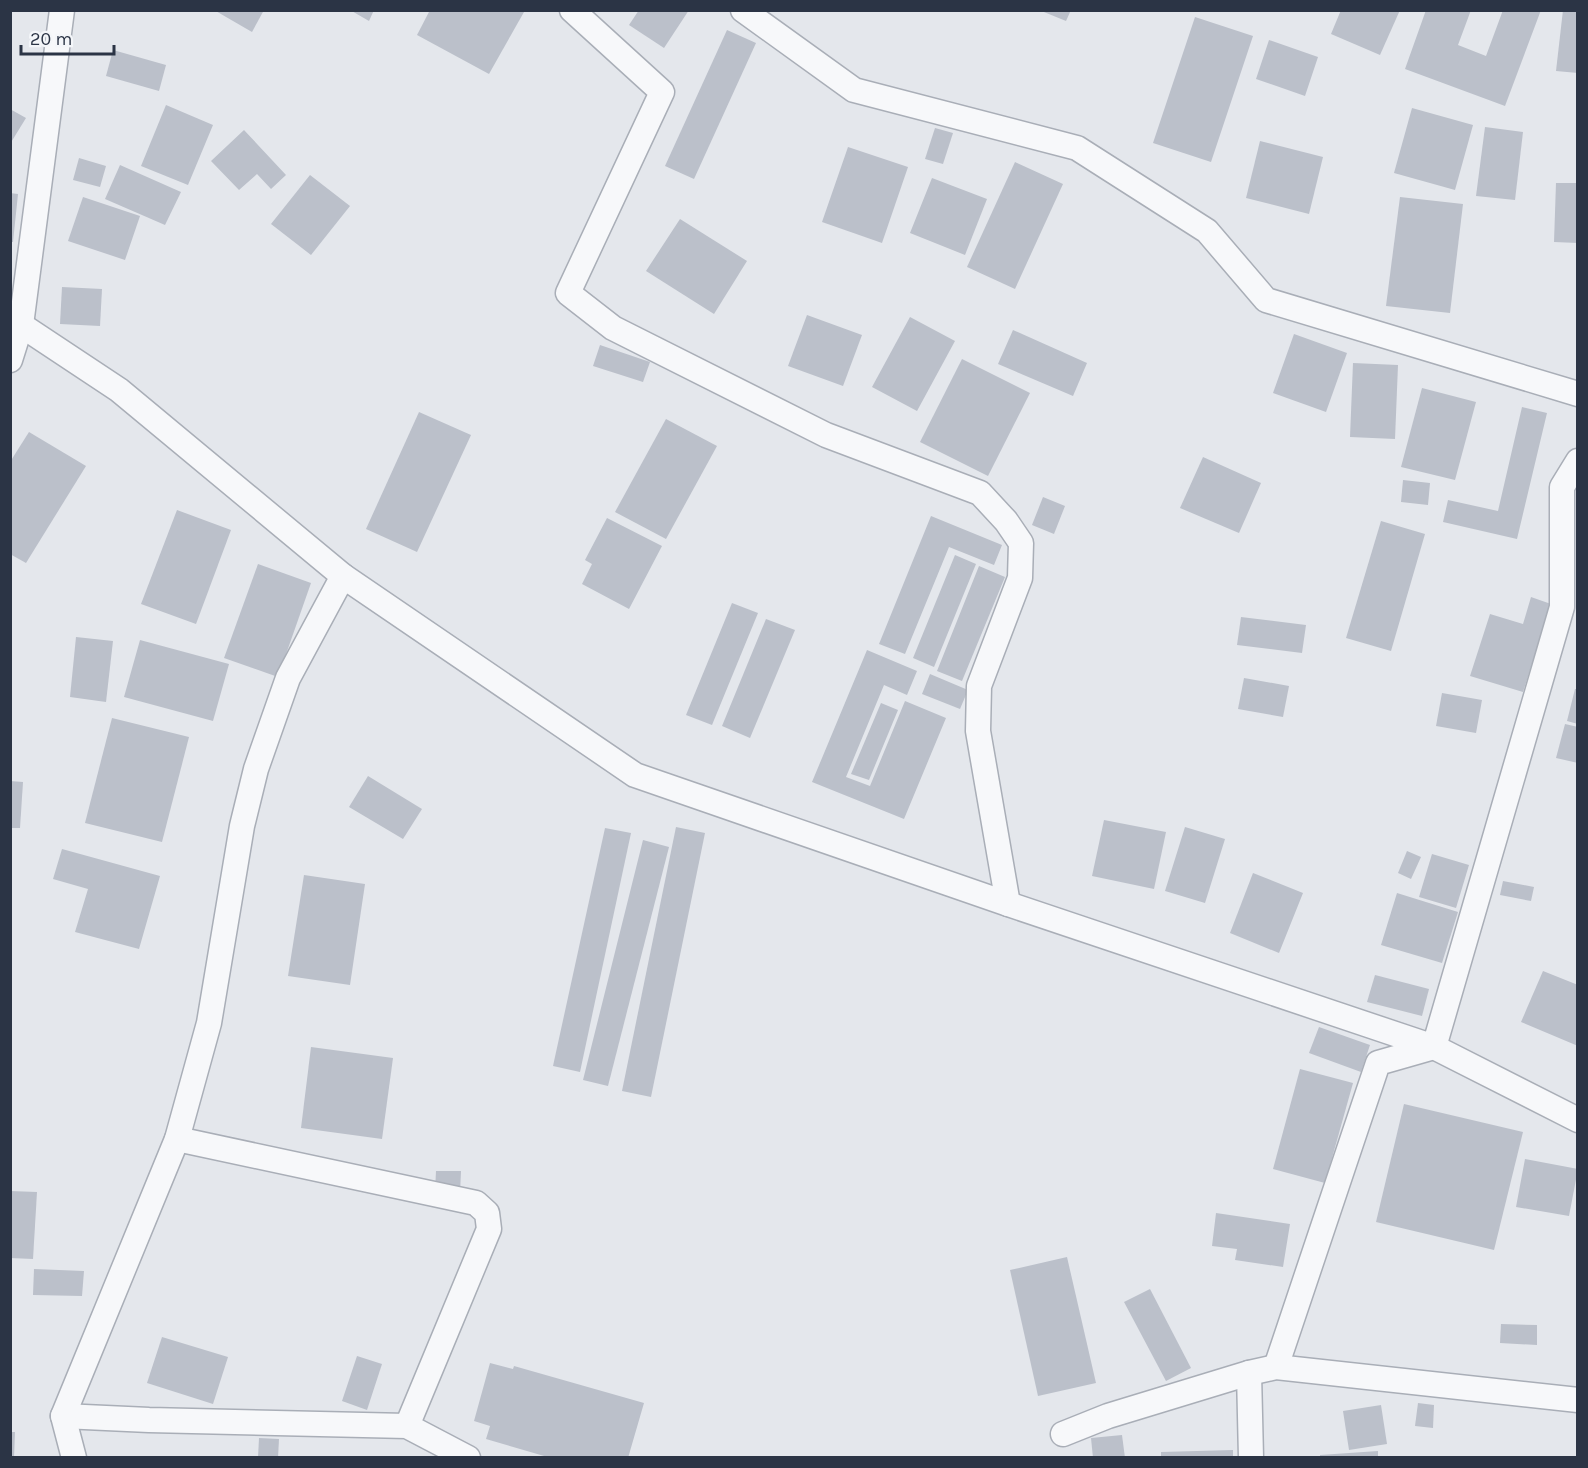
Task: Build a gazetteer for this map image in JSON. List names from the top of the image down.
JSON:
{
  "scale_bar": "20 m"
}
